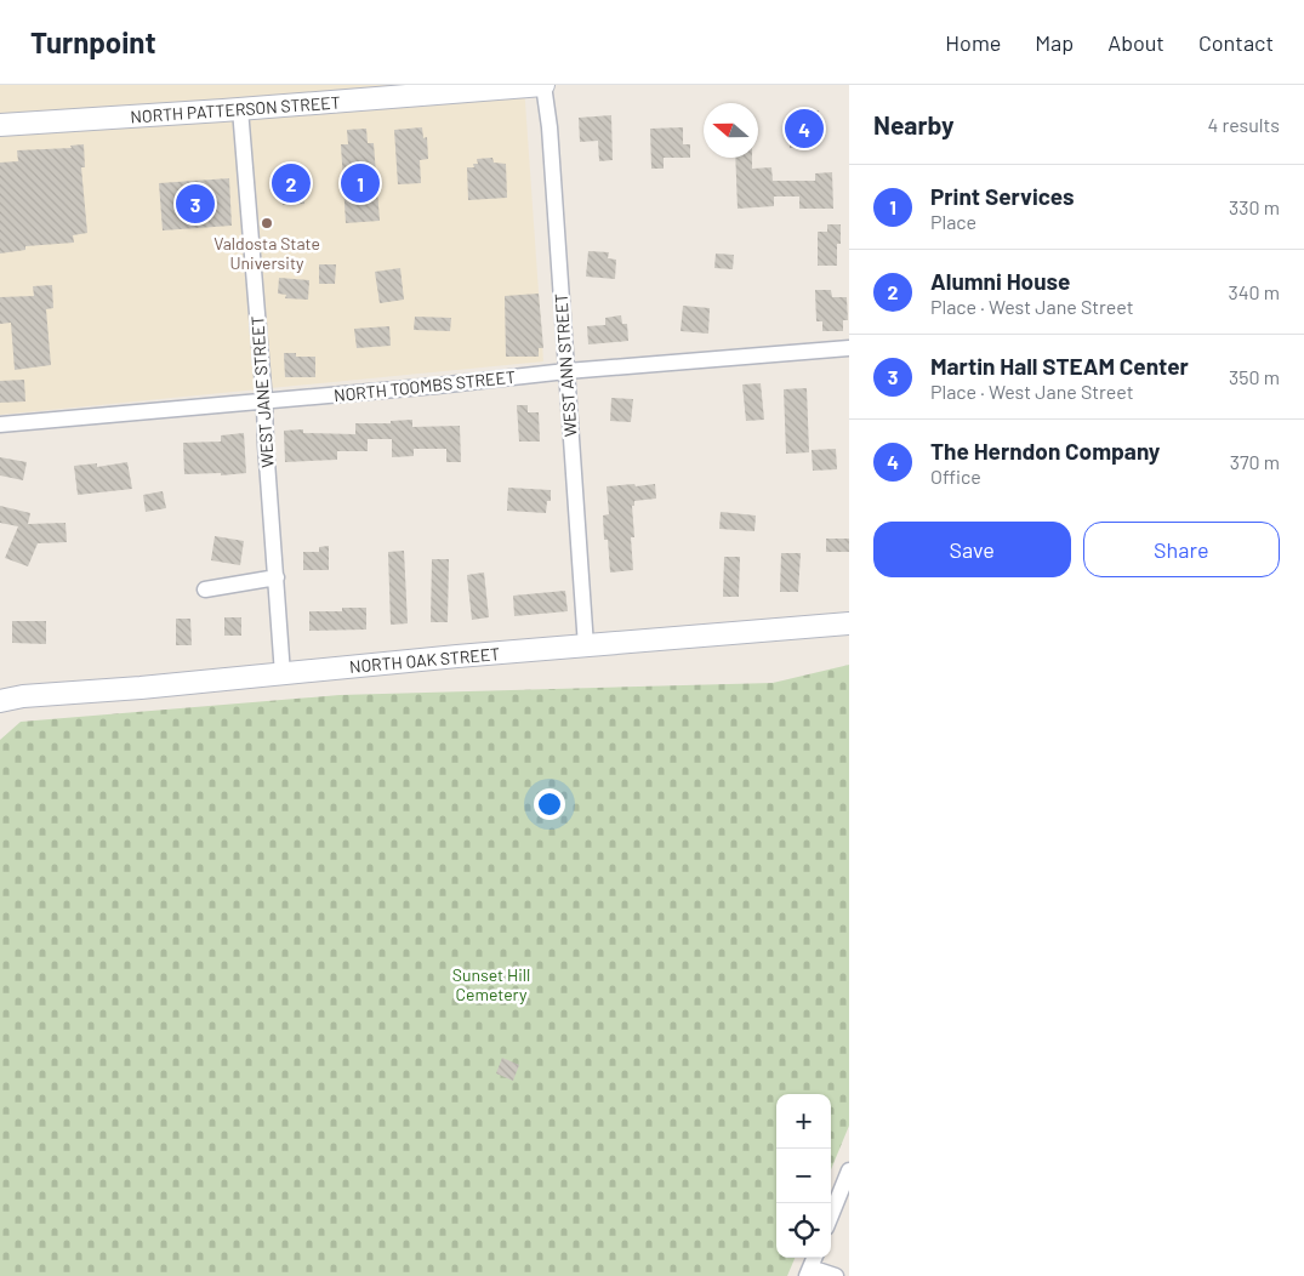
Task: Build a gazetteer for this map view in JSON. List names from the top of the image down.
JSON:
{
  "streets": {
    "main road": ["NORTH PATTERSON STREET", "NORTH OAK STREET"],
    "street": ["WEST ANN STREET", "NORTH TOOMBS STREET", "WEST JANE STREET"]
  },
  "crossings": [
    ["NORTH PATTERSON STREET", "WEST ANN STREET"],
    ["NORTH PATTERSON STREET", "WEST JANE STREET"],
    ["WEST ANN STREET", "NORTH TOOMBS STREET"],
    ["WEST ANN STREET", "NORTH OAK STREET"],
    ["NORTH TOOMBS STREET", "WEST JANE STREET"],
    ["WEST JANE STREET", "NORTH OAK STREET"]
  ],
  "parks": ["Sunset Hill Cemetery"],
  "places": ["Valdosta State University"],
  "north": "left",
  "page": {
    "header": "Turnpoint",
    "nav": [
      "Home",
      "Map",
      "About",
      "Contact"
    ],
    "heading": ["Nearby", "4 results"],
    "pins": [
      "4",
      "1",
      "2",
      "3"
    ],
    "list": [
      {
        "mark": "1",
        "name": "Print Services",
        "note": "Place",
        "value": "330 m"
      },
      {
        "mark": "2",
        "name": "Alumni House",
        "note": "Place · West Jane Street",
        "value": "340 m"
      },
      {
        "mark": "3",
        "name": "Martin Hall STEAM Center",
        "note": "Place · West Jane Street",
        "value": "350 m"
      },
      {
        "mark": "4",
        "name": "The Herndon Company",
        "note": "Office",
        "value": "370 m"
      }
    ],
    "buttons": ["Save", "Share"],
    "map_buttons": ["+", "−"]
  }
}
